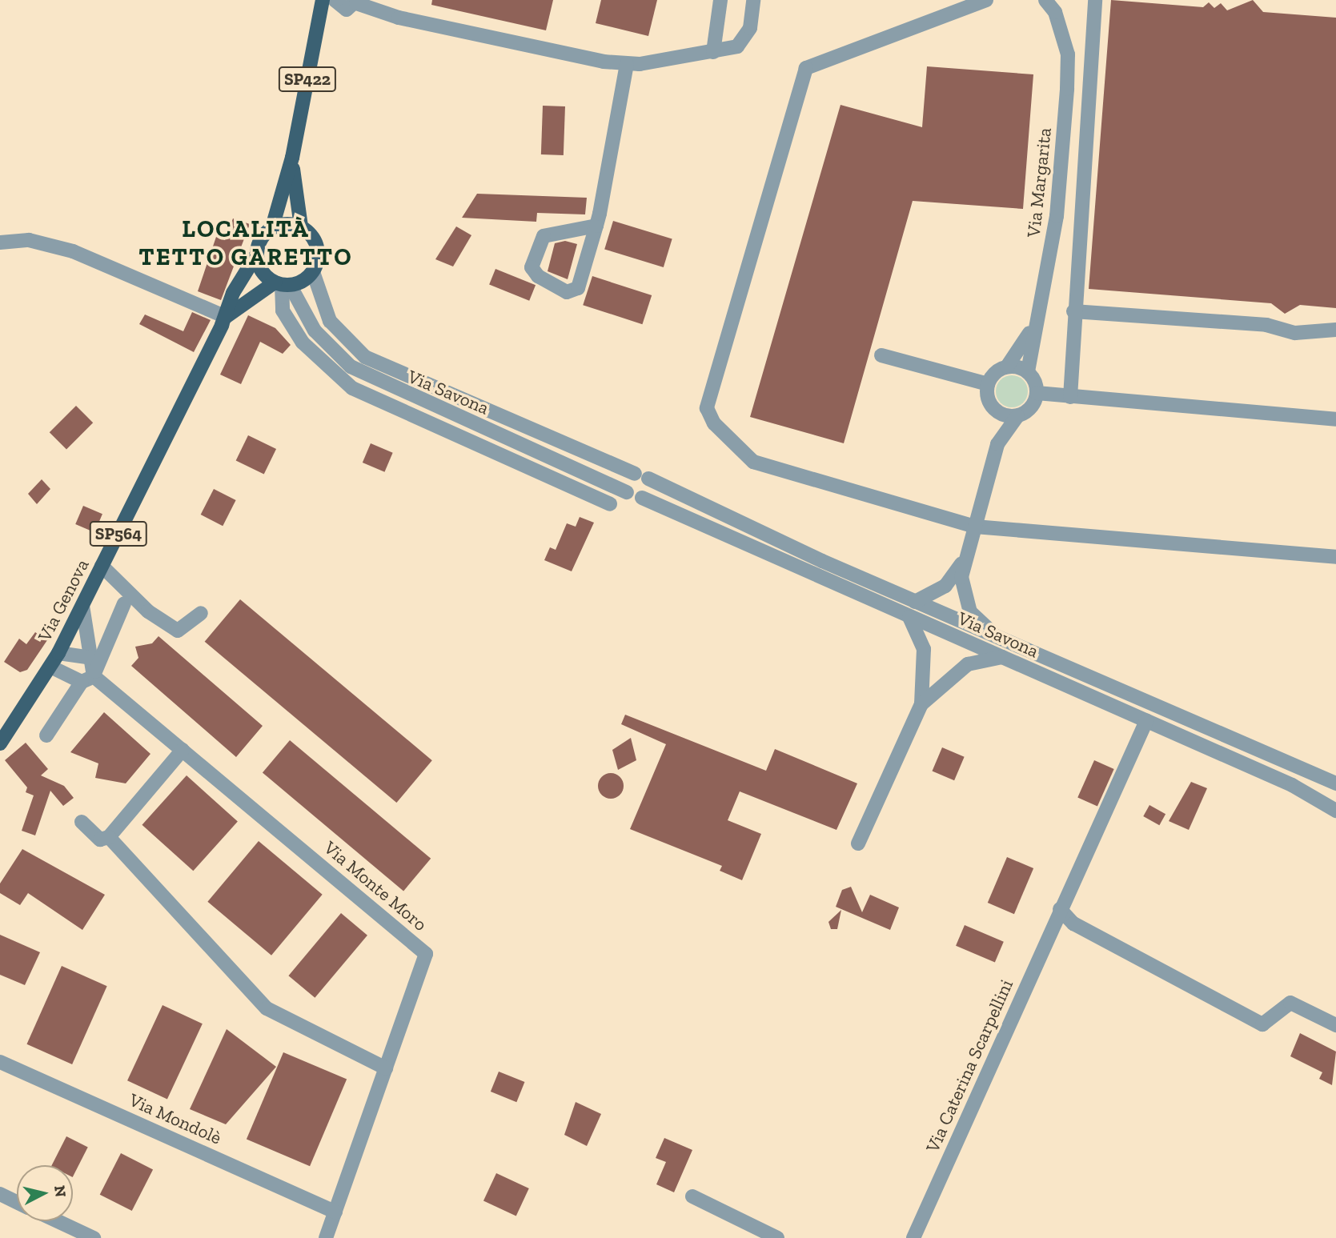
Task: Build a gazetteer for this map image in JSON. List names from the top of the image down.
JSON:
{
  "streets": {
    "main road": ["SP422", "SP564", "Via Genova"],
    "street": [
      "Via Margarita",
      "Via Savona",
      "Via Monte Moro",
      "Via Caterina Scarpellini",
      "Via Mondolè"
    ]
  },
  "crossings": [
    ["SP422", "Via Savona"],
    ["SP422", "Via Genova"],
    ["Via Savona", "Via Genova"],
    ["Via Savona", "Via Caterina Scarpellini"],
    ["Via Genova", "Via Monte Moro"],
    ["Via Monte Moro", "Via Mondolè"]
  ],
  "districts": ["LOCALITÀ TETTO GARETTO"],
  "north": "right"
}
